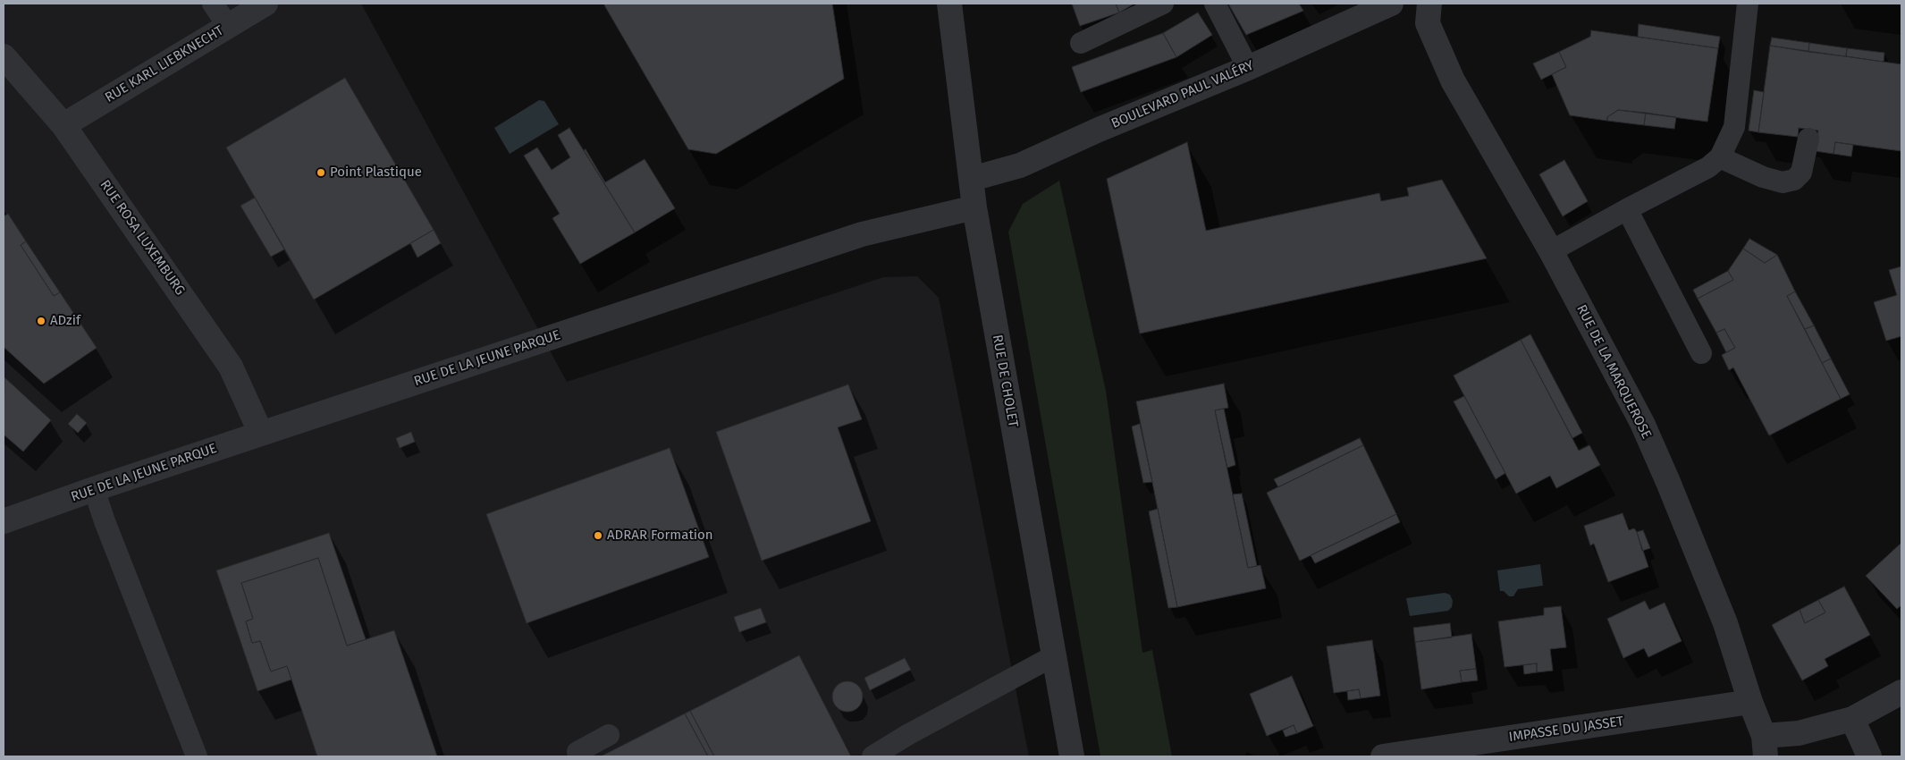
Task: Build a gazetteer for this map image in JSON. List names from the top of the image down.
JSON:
{
  "streets": {
    "street": [
      "RUE KARL LIEBKNECHT",
      "BOULEVARD PAUL VALÉRY",
      "RUE ROSA LUXEMBURG",
      "RUE DE LA JEUNE PARQUE",
      "RUE DE LA MARQUEROSE",
      "RUE DE CHOLET",
      "IMPASSE DU JASSET"
    ]
  },
  "crossings": [
    ["RUE KARL LIEBKNECHT", "RUE ROSA LUXEMBURG"],
    ["BOULEVARD PAUL VALÉRY", "RUE DE CHOLET"],
    ["RUE ROSA LUXEMBURG", "RUE DE LA JEUNE PARQUE"],
    ["RUE DE LA JEUNE PARQUE", "RUE DE CHOLET"],
    ["RUE DE LA MARQUEROSE", "IMPASSE DU JASSET"]
  ],
  "places": ["Point Plastique", "ADzif", "ADRAR Formation"]
}
